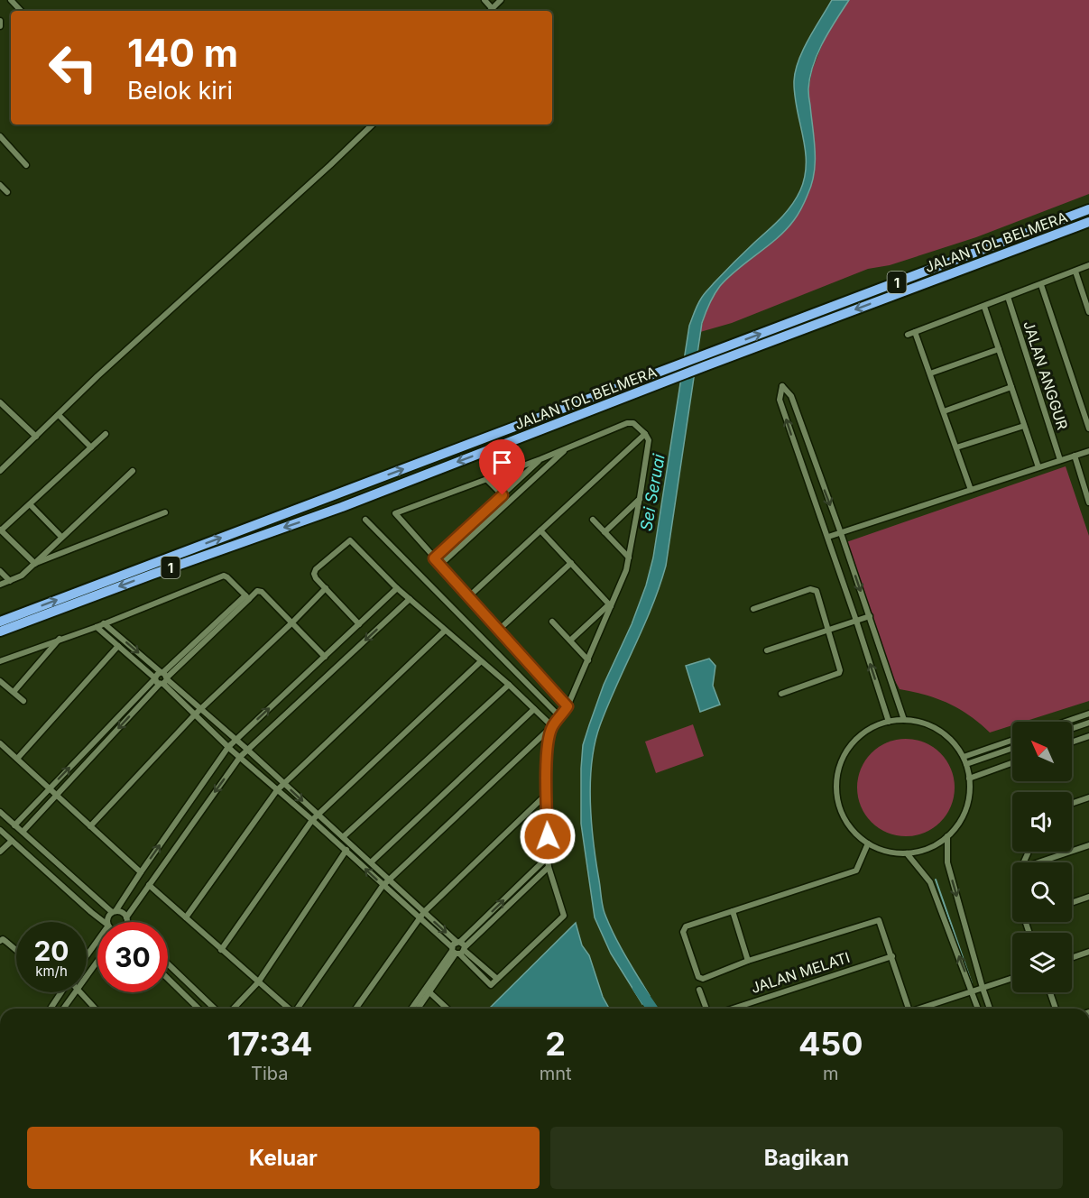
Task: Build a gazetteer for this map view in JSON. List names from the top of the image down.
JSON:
{
  "streets": {
    "highway": ["JALAN TOL BELMERA", "1"],
    "street": ["JALAN ANGGUR", "JALAN MELATI"]
  },
  "water": ["Sei Seruai"],
  "north": "top left",
  "page": {
    "turn": ["140 m", "Belok kiri"],
    "speed": "20 km/h",
    "limit": "30",
    "eta": [
      "17:34",
      "Tiba",
      "2",
      "mnt",
      "450",
      "m"
    ],
    "buttons": ["Keluar", "Bagikan"]
  }
}
